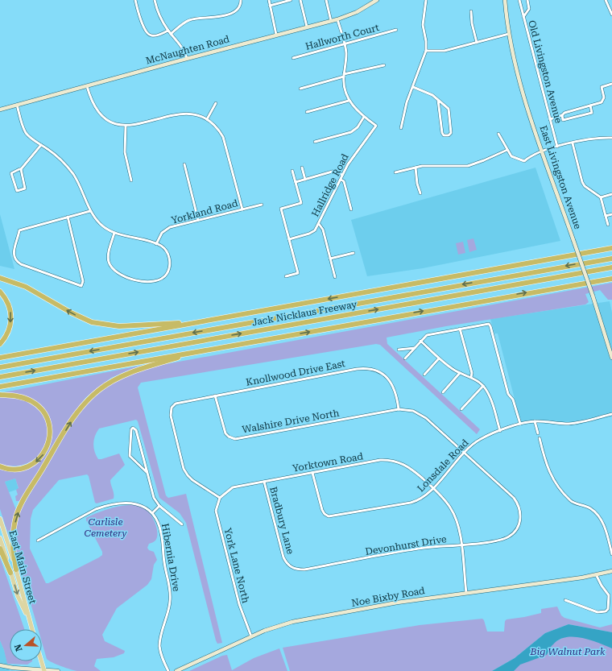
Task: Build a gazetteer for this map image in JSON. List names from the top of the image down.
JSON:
{
  "streets": {
    "highway": ["Jack Nicklaus Freeway"],
    "main road": ["East Main Street"],
    "street": [
      "Hallworth Court",
      "McNaughten Road",
      "Old Livingston Avenue",
      "East Livingston Avenue",
      "Hallridge Road",
      "Yorkland Road",
      "Knollwood Drive East",
      "Walshire Drive North",
      "Yorktown Road",
      "Lonsdale Road",
      "Bradbury Lane",
      "Devonhurst Drive",
      "Hibernia Drive",
      "York Lane North",
      "Noe Bixby Road"
    ]
  },
  "crossings": [
    ["Knollwood Drive East", "Walshire Drive North"],
    ["Knollwood Drive East", "Yorktown Road"],
    ["Knollwood Drive East", "York Lane North"],
    ["Walshire Drive North", "Lonsdale Road"],
    ["Walshire Drive North", "Devonhurst Drive"],
    ["Yorktown Road", "Lonsdale Road"],
    ["Yorktown Road", "Bradbury Lane"],
    ["Yorktown Road", "Devonhurst Drive"],
    ["Yorktown Road", "York Lane North"],
    ["Yorktown Road", "Noe Bixby Road"],
    ["Bradbury Lane", "Devonhurst Drive"],
    ["York Lane North", "Noe Bixby Road"]
  ],
  "parks": ["Carlisle Cemetery", "Big Walnut Park"],
  "north": "left"
}
